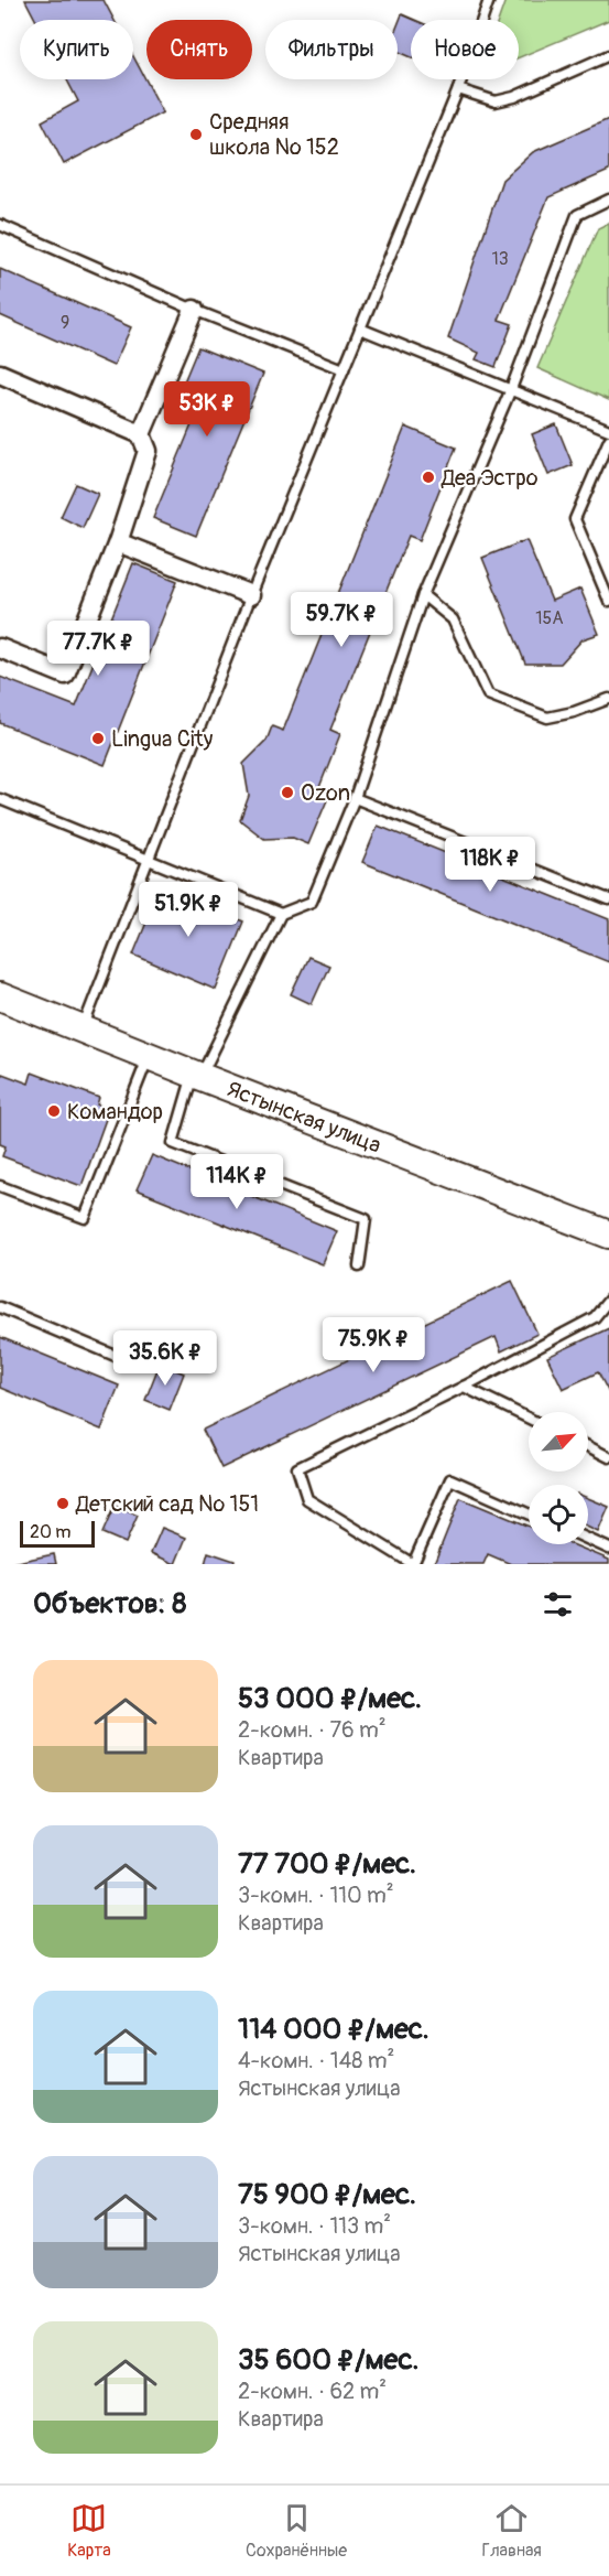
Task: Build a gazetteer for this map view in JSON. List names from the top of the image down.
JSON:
{
  "streets": {
    "main road": ["Ястынская улица"]
  },
  "places": [
    "Средняя школа № 152",
    "Деа Эстро",
    "Lingua City",
    "Ozon",
    "Командор",
    "Детский сад № 151"
  ],
  "house_numbers": ["13", "9", "15А"],
  "scale_bar": "20 m",
  "north": "top right",
  "page": {
    "chip": [
      "Купить",
      "Снять",
      "Фильтры",
      "Новое"
    ],
    "price": [
      "53K ₽",
      "59.7K ₽",
      "77.7K ₽",
      "118K ₽",
      "51.9K ₽",
      "114K ₽",
      "75.9K ₽",
      "35.6K ₽"
    ],
    "scale": "20 m",
    "heading": "Объектов: 8",
    "list": [
      {
        "name": "53 000 ₽/мес.",
        "note": "2-комн. · 76 m² · Квартира"
      },
      {
        "name": "77 700 ₽/мес.",
        "note": "3-комн. · 110 m² · Квартира"
      },
      {
        "name": "114 000 ₽/мес.",
        "note": "4-комн. · 148 m² · Ястынская улица"
      },
      {
        "name": "75 900 ₽/мес.",
        "note": "3-комн. · 113 m² · Ястынская улица"
      },
      {
        "name": "35 600 ₽/мес.",
        "note": "2-комн. · 62 m² · Квартира"
      }
    ],
    "tabs": ["Карта", "Сохранённые", "Главная"]
  }
}
